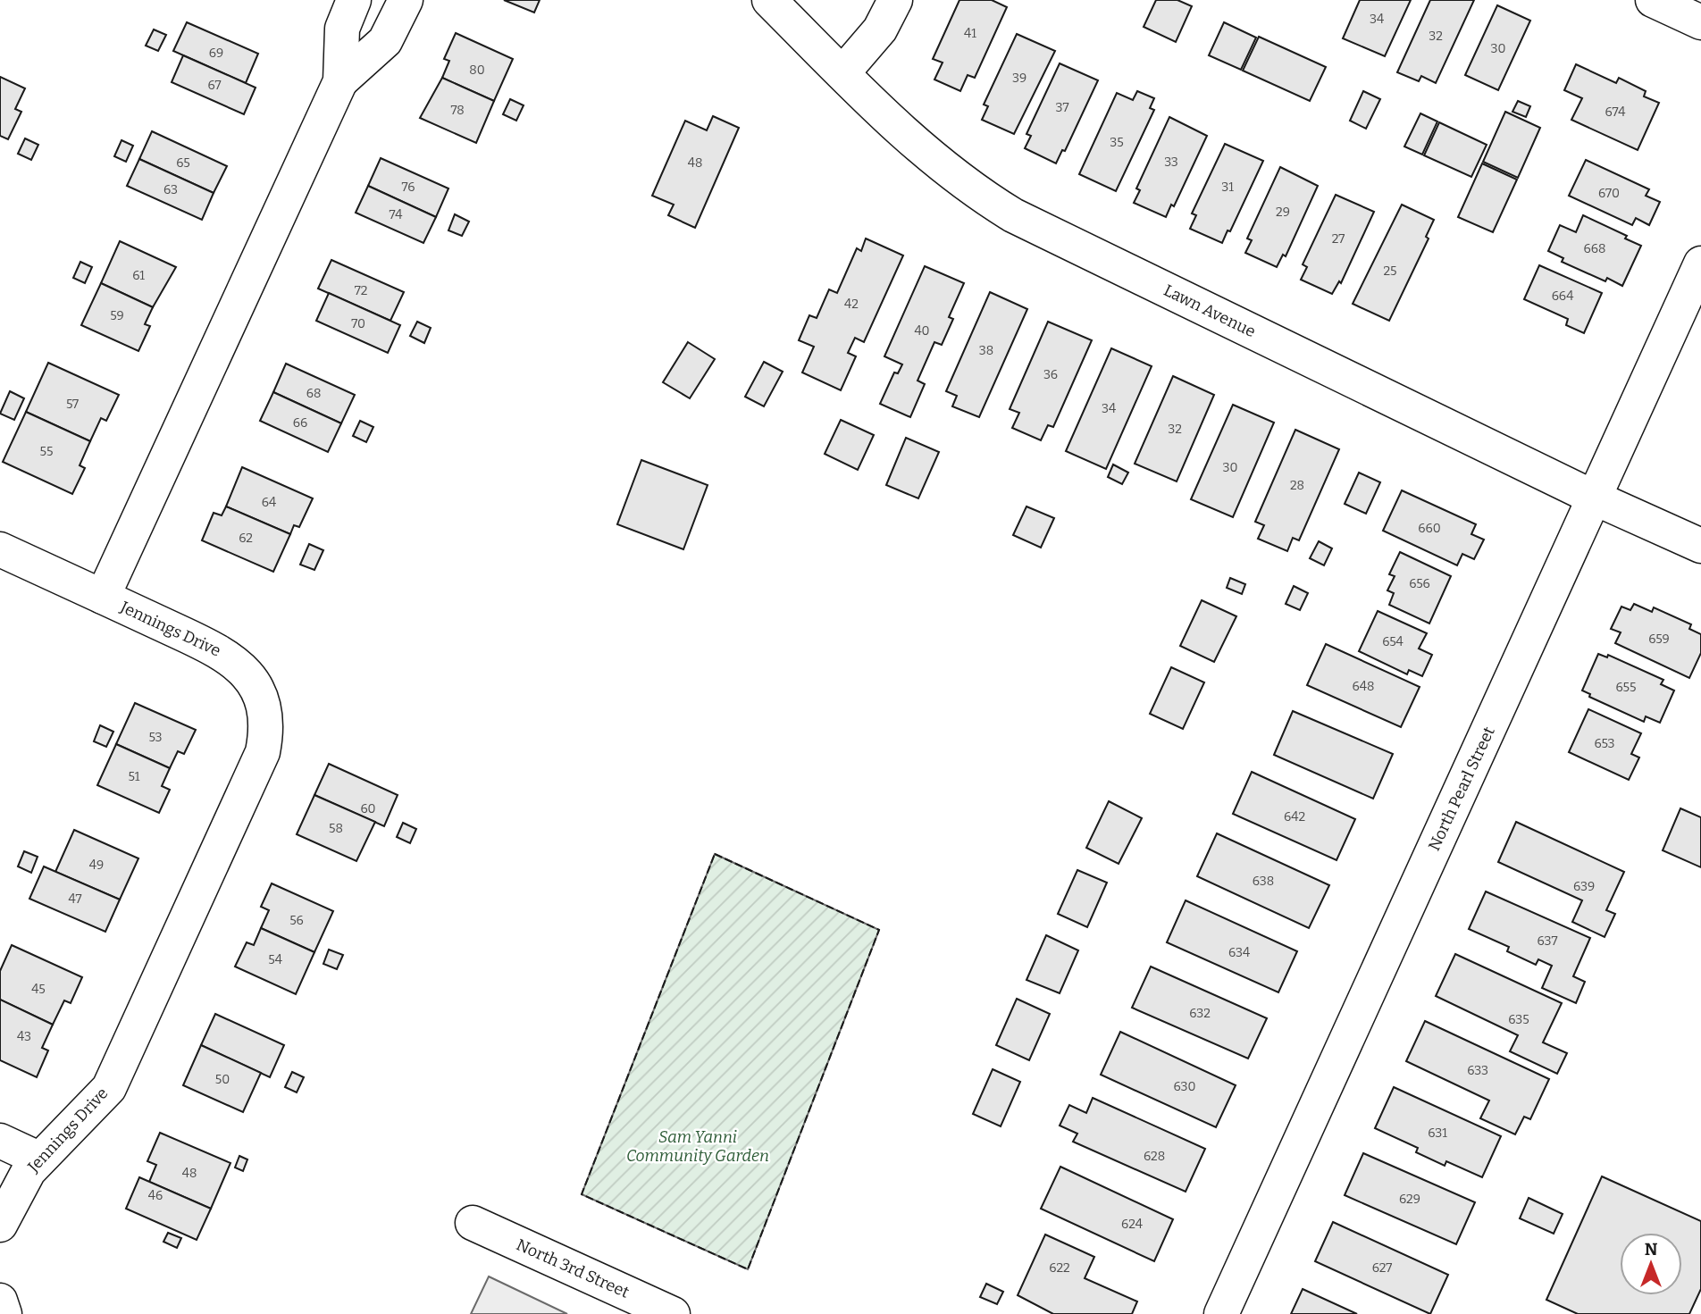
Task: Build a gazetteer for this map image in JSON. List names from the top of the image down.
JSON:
{
  "streets": {
    "street": [
      "Lawn Avenue",
      "Jennings Drive",
      "North Pearl Street",
      "North 3rd Street"
    ]
  },
  "crossings": [
    ["Lawn Avenue", "North Pearl Street"]
  ],
  "parks": ["Sam Yanni Community Garden"],
  "house_numbers": [
    "34",
    "41",
    "32",
    "30",
    "69",
    "80",
    "39",
    "67",
    "37",
    "78",
    "674",
    "35",
    "33",
    "65",
    "48",
    "76",
    "31",
    "63",
    "670",
    "29",
    "74",
    "27",
    "668",
    "25",
    "61",
    "72",
    "664",
    "42",
    "59",
    "70",
    "40",
    "38",
    "36",
    "68",
    "57",
    "34",
    "66",
    "32",
    "55",
    "30",
    "28",
    "64",
    "660",
    "62",
    "656",
    "659",
    "654",
    "648",
    "655",
    "53",
    "653",
    "51",
    "60",
    "642",
    "58",
    "49",
    "638",
    "639",
    "47",
    "56",
    "637",
    "634",
    "54",
    "45",
    "632",
    "635",
    "43",
    "633",
    "50",
    "630",
    "631",
    "628",
    "48",
    "46",
    "629",
    "624",
    "622",
    "627"
  ],
  "north": "top"
}
